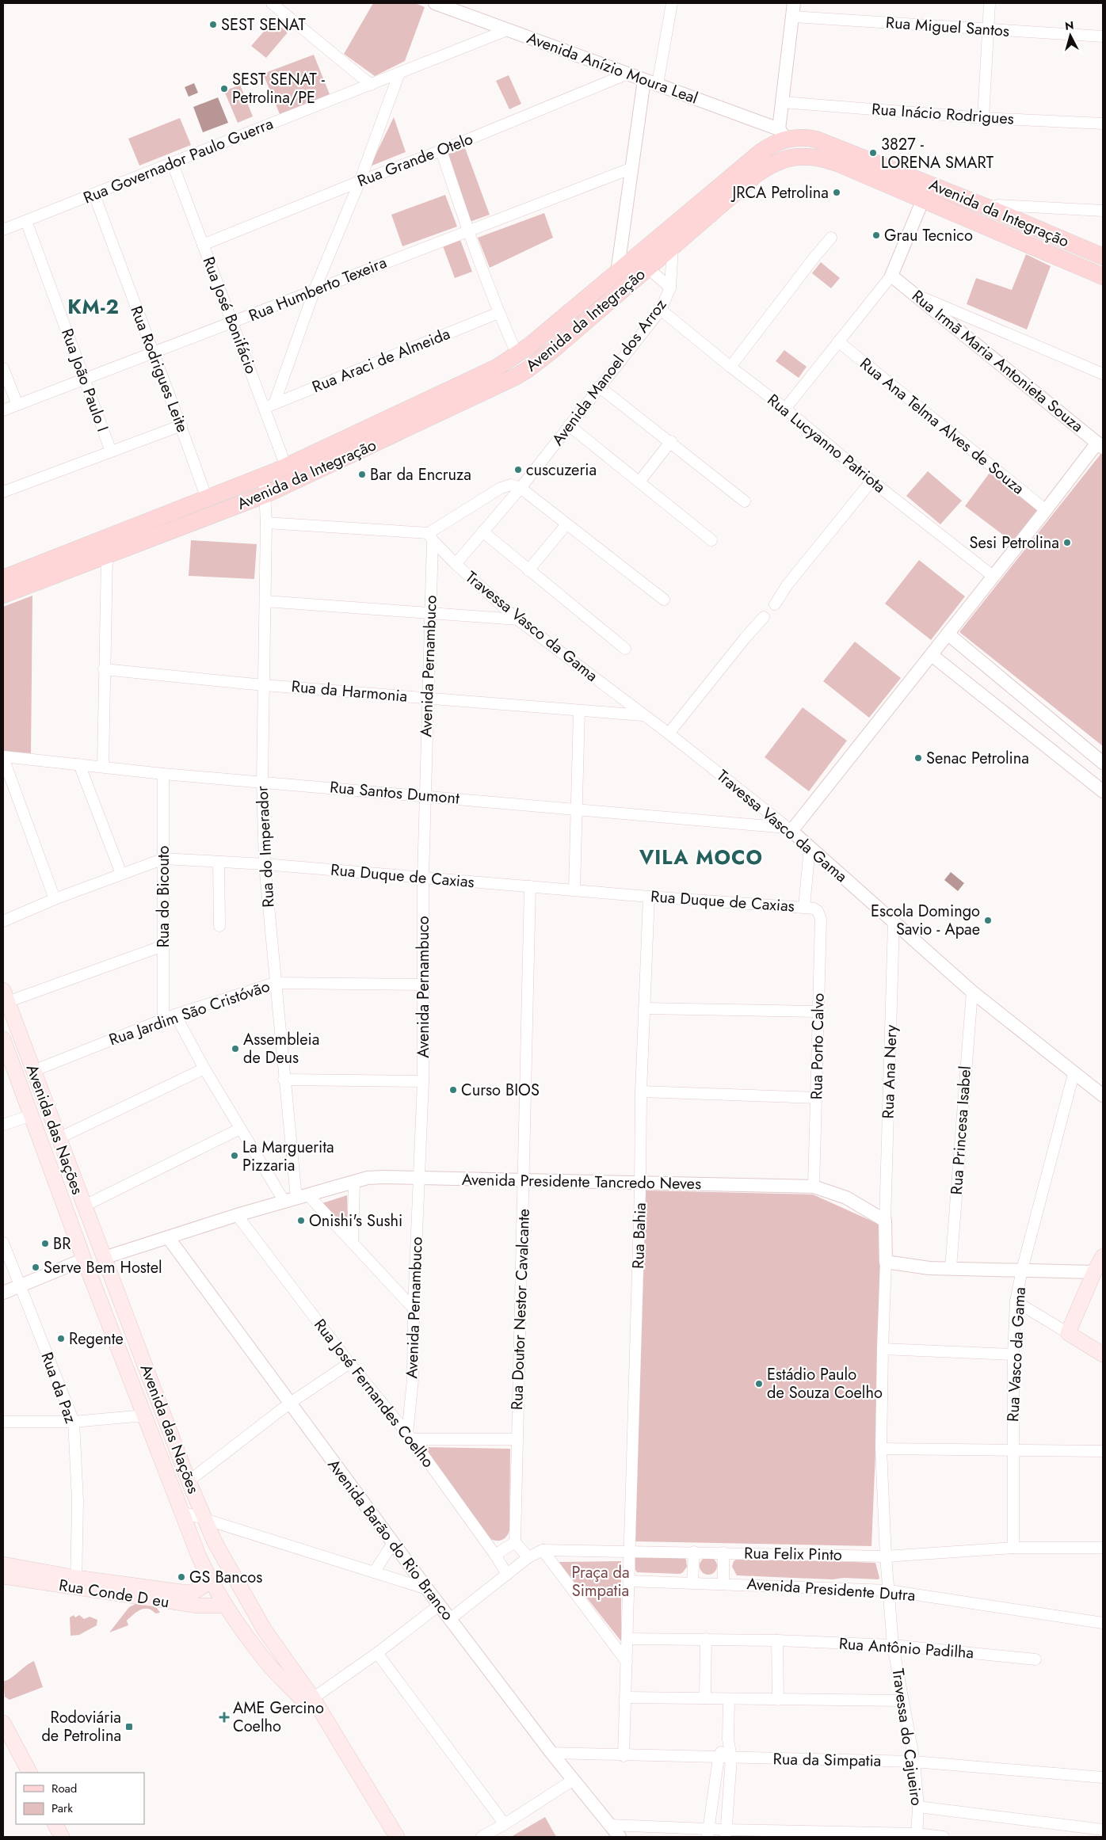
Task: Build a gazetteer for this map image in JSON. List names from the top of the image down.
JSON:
{
  "streets": {
    "main road": ["Avenida da Integração", "Avenida das Nações", "Rua Conde D eu"],
    "street": [
      "Rua Miguel Santos",
      "Avenida Anízio Moura Leal",
      "Rua Inácio Rodrigues",
      "Rua Grande Otelo",
      "Rua Governador Paulo Guerra",
      "Rua Humberto Texeira",
      "Rua José Bonifácio",
      "Rua Araci de Almeida",
      "Rua Irmã Maria Antonieta Souza",
      "Rua Rodrigues Leite",
      "Avenida Manoel dos Arroz",
      "Rua João Paulo I",
      "Rua Ana Telma Alves de Souza",
      "Rua Lucyanno Patriota",
      "Travessa Vasco da Gama",
      "Avenida Pernambuco",
      "Rua da Harmonia",
      "Rua Santos Dumont",
      "Rua do Imperador",
      "Rua Duque de Caxias",
      "Rua do Bicouto",
      "Rua Jardim São Cristóvão",
      "Rua Porto Calvo",
      "Rua Ana Nery",
      "Rua Princesa Isabel",
      "Avenida Presidente Tancredo Neves",
      "Rua Bahia",
      "Rua Doutor Nestor Cavalcante",
      "Rua Vasco da Gama",
      "Rua da Paz",
      "Rua José Fernandes Coelho",
      "Avenida Barão do Rio Branco",
      "Rua Felix Pinto",
      "Avenida Presidente Dutra",
      "Rua Antônio Padilha",
      "Travessa do Cajueiro",
      "Rua da Simpatia"
    ]
  },
  "crossings": [
    ["Avenida Anízio Moura Leal", "Rua Grande Otelo"],
    ["Avenida Anízio Moura Leal", "Rua Governador Paulo Guerra"],
    ["Avenida Anízio Moura Leal", "Avenida da Integração"],
    ["Rua Grande Otelo", "Rua José Bonifácio"],
    ["Rua Governador Paulo Guerra", "Rua José Bonifácio"],
    ["Rua Governador Paulo Guerra", "Rua Rodrigues Leite"],
    ["Rua Governador Paulo Guerra", "Rua João Paulo I"],
    ["Avenida da Integração", "Rua José Bonifácio"],
    ["Avenida da Integração", "Rua Rodrigues Leite"],
    ["Avenida da Integração", "Avenida Manoel dos Arroz"],
    ["Avenida da Integração", "Rua do Imperador"],
    ["Rua Humberto Texeira", "Rua José Bonifácio"],
    ["Rua Humberto Texeira", "Rua Rodrigues Leite"],
    ["Rua Humberto Texeira", "Rua João Paulo I"],
    ["Rua José Bonifácio", "Rua Araci de Almeida"],
    ["Avenida Manoel dos Arroz", "Rua Lucyanno Patriota"],
    ["Avenida Manoel dos Arroz", "Travessa Vasco da Gama"],
    ["Travessa Vasco da Gama", "Avenida Pernambuco"],
    ["Travessa Vasco da Gama", "Rua da Harmonia"],
    ["Travessa Vasco da Gama", "Rua Santos Dumont"],
    ["Travessa Vasco da Gama", "Rua Ana Nery"],
    ["Travessa Vasco da Gama", "Rua Princesa Isabel"],
    ["Travessa Vasco da Gama", "Rua Vasco da Gama"],
    ["Avenida Pernambuco", "Rua da Harmonia"],
    ["Avenida Pernambuco", "Rua Santos Dumont"],
    ["Avenida Pernambuco", "Rua Duque de Caxias"],
    ["Avenida Pernambuco", "Rua Jardim São Cristóvão"],
    ["Avenida Pernambuco", "Avenida Presidente Tancredo Neves"],
    ["Avenida Pernambuco", "Rua José Fernandes Coelho"],
    ["Rua da Harmonia", "Rua do Imperador"],
    ["Rua Santos Dumont", "Rua do Imperador"],
    ["Rua Santos Dumont", "Rua do Bicouto"],
    ["Rua do Imperador", "Rua Duque de Caxias"],
    ["Rua do Imperador", "Rua Jardim São Cristóvão"],
    ["Rua do Imperador", "Avenida Presidente Tancredo Neves"],
    ["Rua Duque de Caxias", "Rua do Bicouto"],
    ["Rua Duque de Caxias", "Rua Porto Calvo"],
    ["Rua Duque de Caxias", "Rua Bahia"],
    ["Rua Duque de Caxias", "Rua Doutor Nestor Cavalcante"],
    ["Rua do Bicouto", "Rua Jardim São Cristóvão"],
    ["Rua Jardim São Cristóvão", "Avenida das Nações"],
    ["Rua Porto Calvo", "Avenida Presidente Tancredo Neves"],
    ["Rua Ana Nery", "Avenida Presidente Tancredo Neves"],
    ["Avenida das Nações", "Avenida Presidente Tancredo Neves"],
    ["Avenida das Nações", "Rua Conde D eu"],
    ["Avenida Presidente Tancredo Neves", "Rua Bahia"],
    ["Avenida Presidente Tancredo Neves", "Rua Doutor Nestor Cavalcante"],
    ["Avenida Presidente Tancredo Neves", "Rua José Fernandes Coelho"],
    ["Avenida Presidente Tancredo Neves", "Avenida Barão do Rio Branco"],
    ["Rua Bahia", "Rua Felix Pinto"],
    ["Rua Bahia", "Avenida Presidente Dutra"],
    ["Rua Bahia", "Rua Antônio Padilha"],
    ["Rua Bahia", "Rua da Simpatia"],
    ["Rua Vasco da Gama", "Rua Felix Pinto"],
    ["Rua da Paz", "Rua Conde D eu"],
    ["Rua José Fernandes Coelho", "Rua Felix Pinto"],
    ["Avenida Barão do Rio Branco", "Rua Felix Pinto"],
    ["Avenida Barão do Rio Branco", "Rua da Simpatia"],
    ["Avenida Presidente Dutra", "Travessa do Cajueiro"],
    ["Rua Antônio Padilha", "Travessa do Cajueiro"],
    ["Travessa do Cajueiro", "Rua da Simpatia"]
  ],
  "districts": ["KM-2", "VILA MOCO"],
  "parks": ["Praça da Simpatia"],
  "places": {
    "other": [
      "SEST SENAT",
      "SEST SENAT - Petrolina/PE",
      "3827 - LORENA SMART",
      "JRCA Petrolina",
      "Grau Tecnico",
      "cuscuzeria",
      "Bar da Encruza",
      "Sesi Petrolina",
      "Senac Petrolina",
      "Escola Domingo Savio - Apae",
      "Assembleia de Deus",
      "Curso BIOS",
      "La Marguerita Pizzaria",
      "Onishi's Sushi",
      "BR",
      "Serve Bem Hostel",
      "Regente",
      "Estádio Paulo de Souza Coelho",
      "GS Bancos"
    ],
    "health": ["AME Gercino Coelho"],
    "transit": ["Rodoviária de Petrolina"]
  },
  "legend": ["Road", "Park"],
  "north": "top"
}
